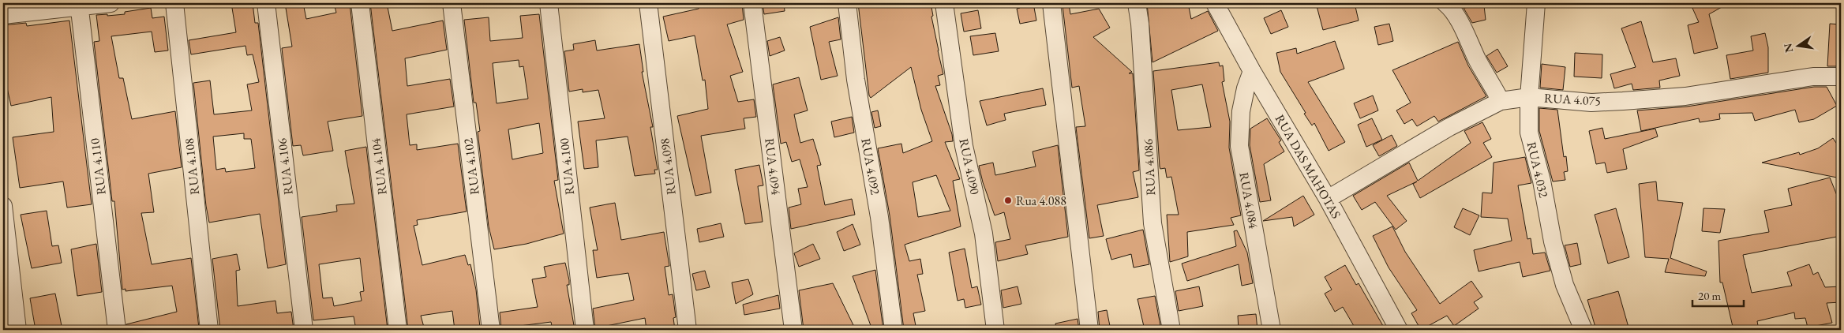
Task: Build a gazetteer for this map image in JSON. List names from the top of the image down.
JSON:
{
  "streets": {
    "street": [
      "RUA 4.075",
      "RUA 4.110",
      "RUA 4.108",
      "RUA 4.106",
      "RUA 4.104",
      "RUA 4.102",
      "RUA 4.100",
      "RUA 4.098",
      "RUA 4.094",
      "RUA 4.092",
      "RUA 4.090",
      "RUA DAS MAHOTAS",
      "RUA 4.086",
      "RUA 4.032",
      "RUA 4.084"
    ]
  },
  "crossings": [
    ["RUA 4.075", "RUA DAS MAHOTAS"],
    ["RUA 4.075", "RUA 4.032"],
    ["RUA DAS MAHOTAS", "RUA 4.084"]
  ],
  "places": ["Rua 4.088"],
  "scale_bar": "20 m",
  "north": "left"
}
